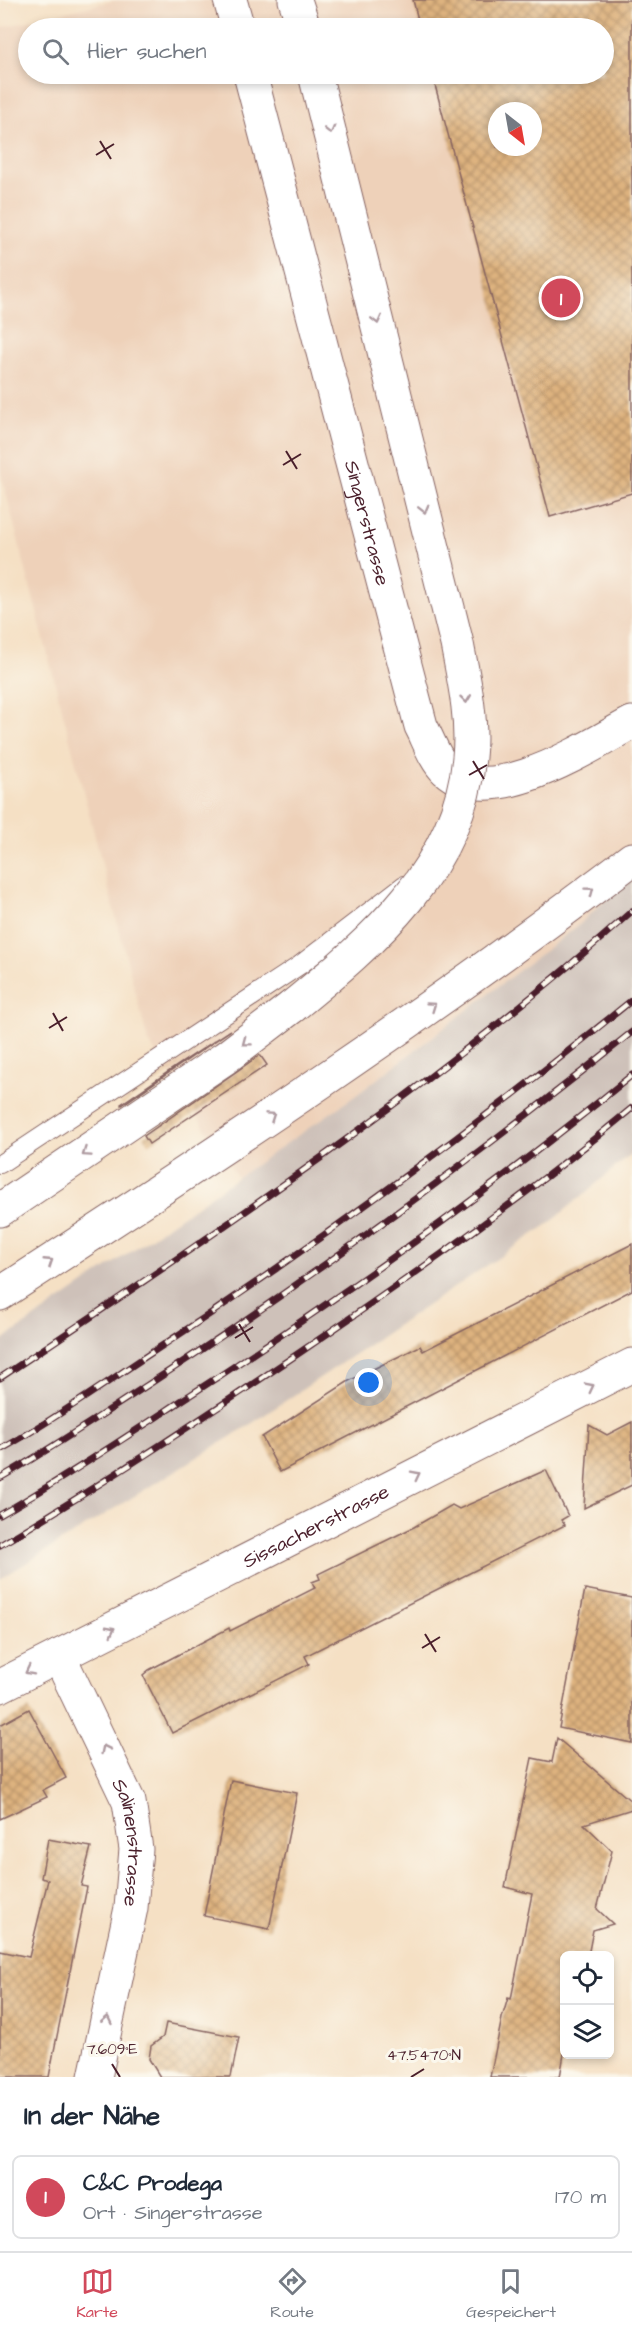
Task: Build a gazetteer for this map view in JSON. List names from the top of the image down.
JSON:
{
  "streets": {
    "main road": ["Singerstrasse", "Sissacherstrasse", "Salinenstrasse"]
  },
  "crossings": [
    ["Sissacherstrasse", "Salinenstrasse"]
  ],
  "one_way": ["Sissacherstrasse", "Salinenstrasse"],
  "north": "bottom right",
  "page": {
    "search": "Hier suchen",
    "pins": "1",
    "heading": "In der Nähe",
    "list": [
      {
        "mark": "1",
        "name": "C&C Prodega",
        "note": "Ort · Singerstrasse",
        "value": "170 m"
      }
    ],
    "nav": ["Karte", "Route", "Gespeichert"]
  },
  "coordinates": ["7.609°E", "47.5470°N"]
}
